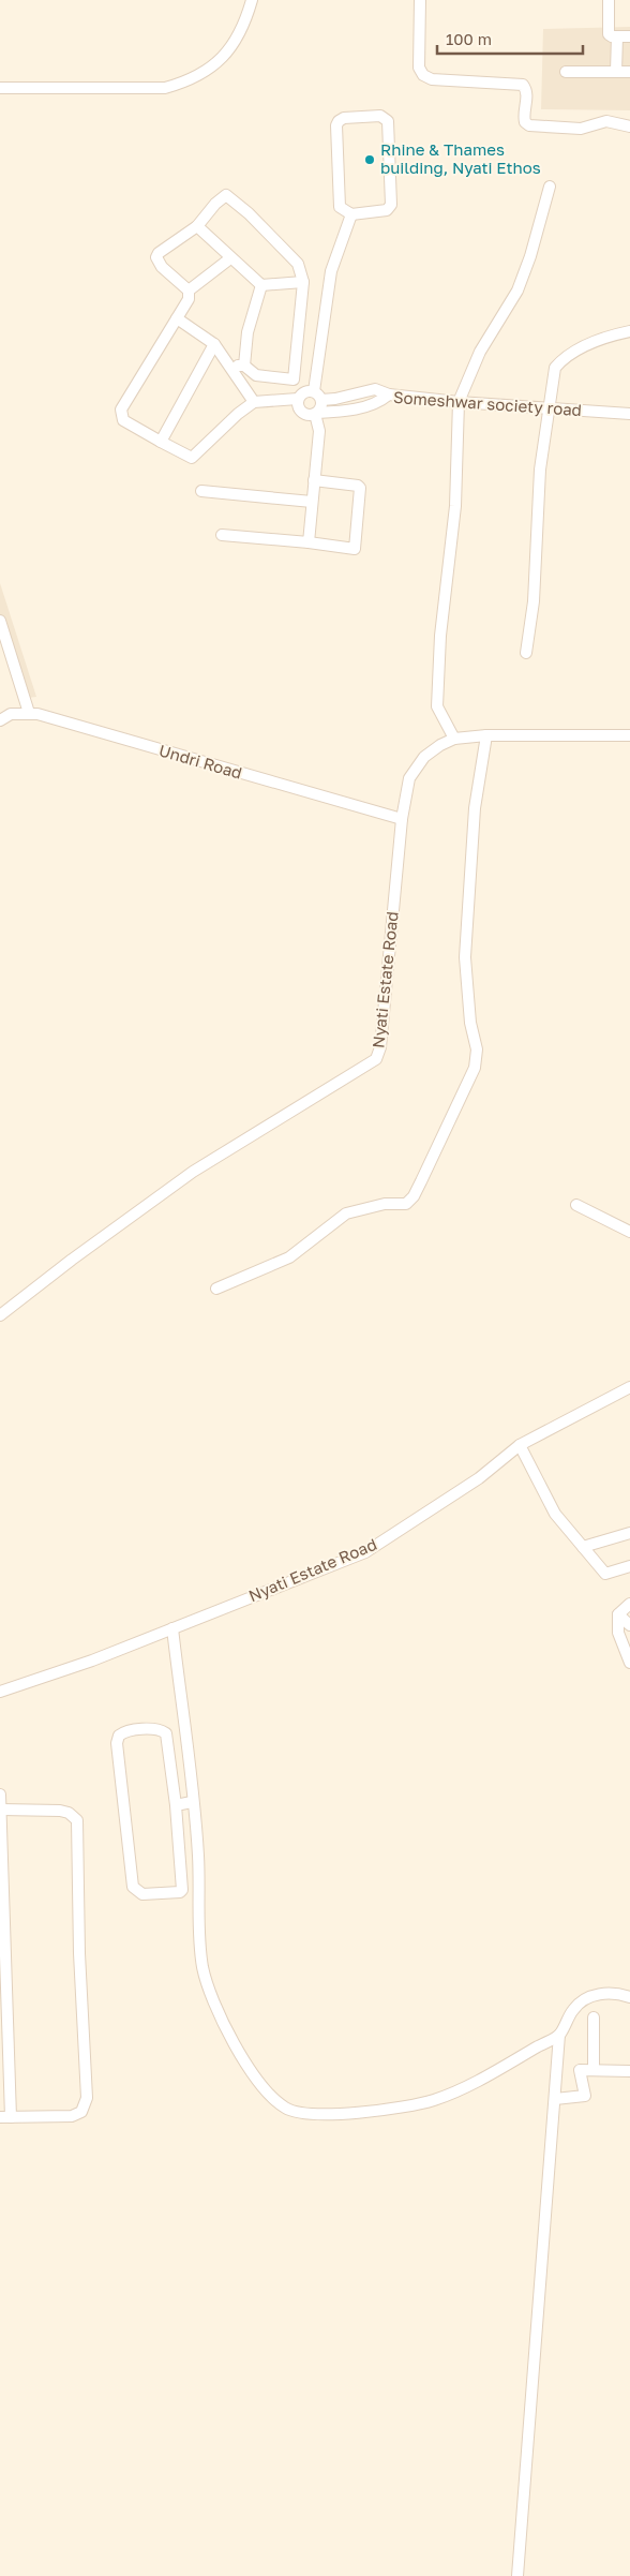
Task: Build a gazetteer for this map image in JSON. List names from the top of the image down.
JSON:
{
  "streets": {
    "street": ["Someshwar society road", "Undri Road", "Nyati Estate Road"]
  },
  "crossings": [
    ["Undri Road", "Nyati Estate Road"]
  ],
  "places": ["Rhine & Thames building, Nyati Ethos"],
  "scale_bar": "100 m"
}
